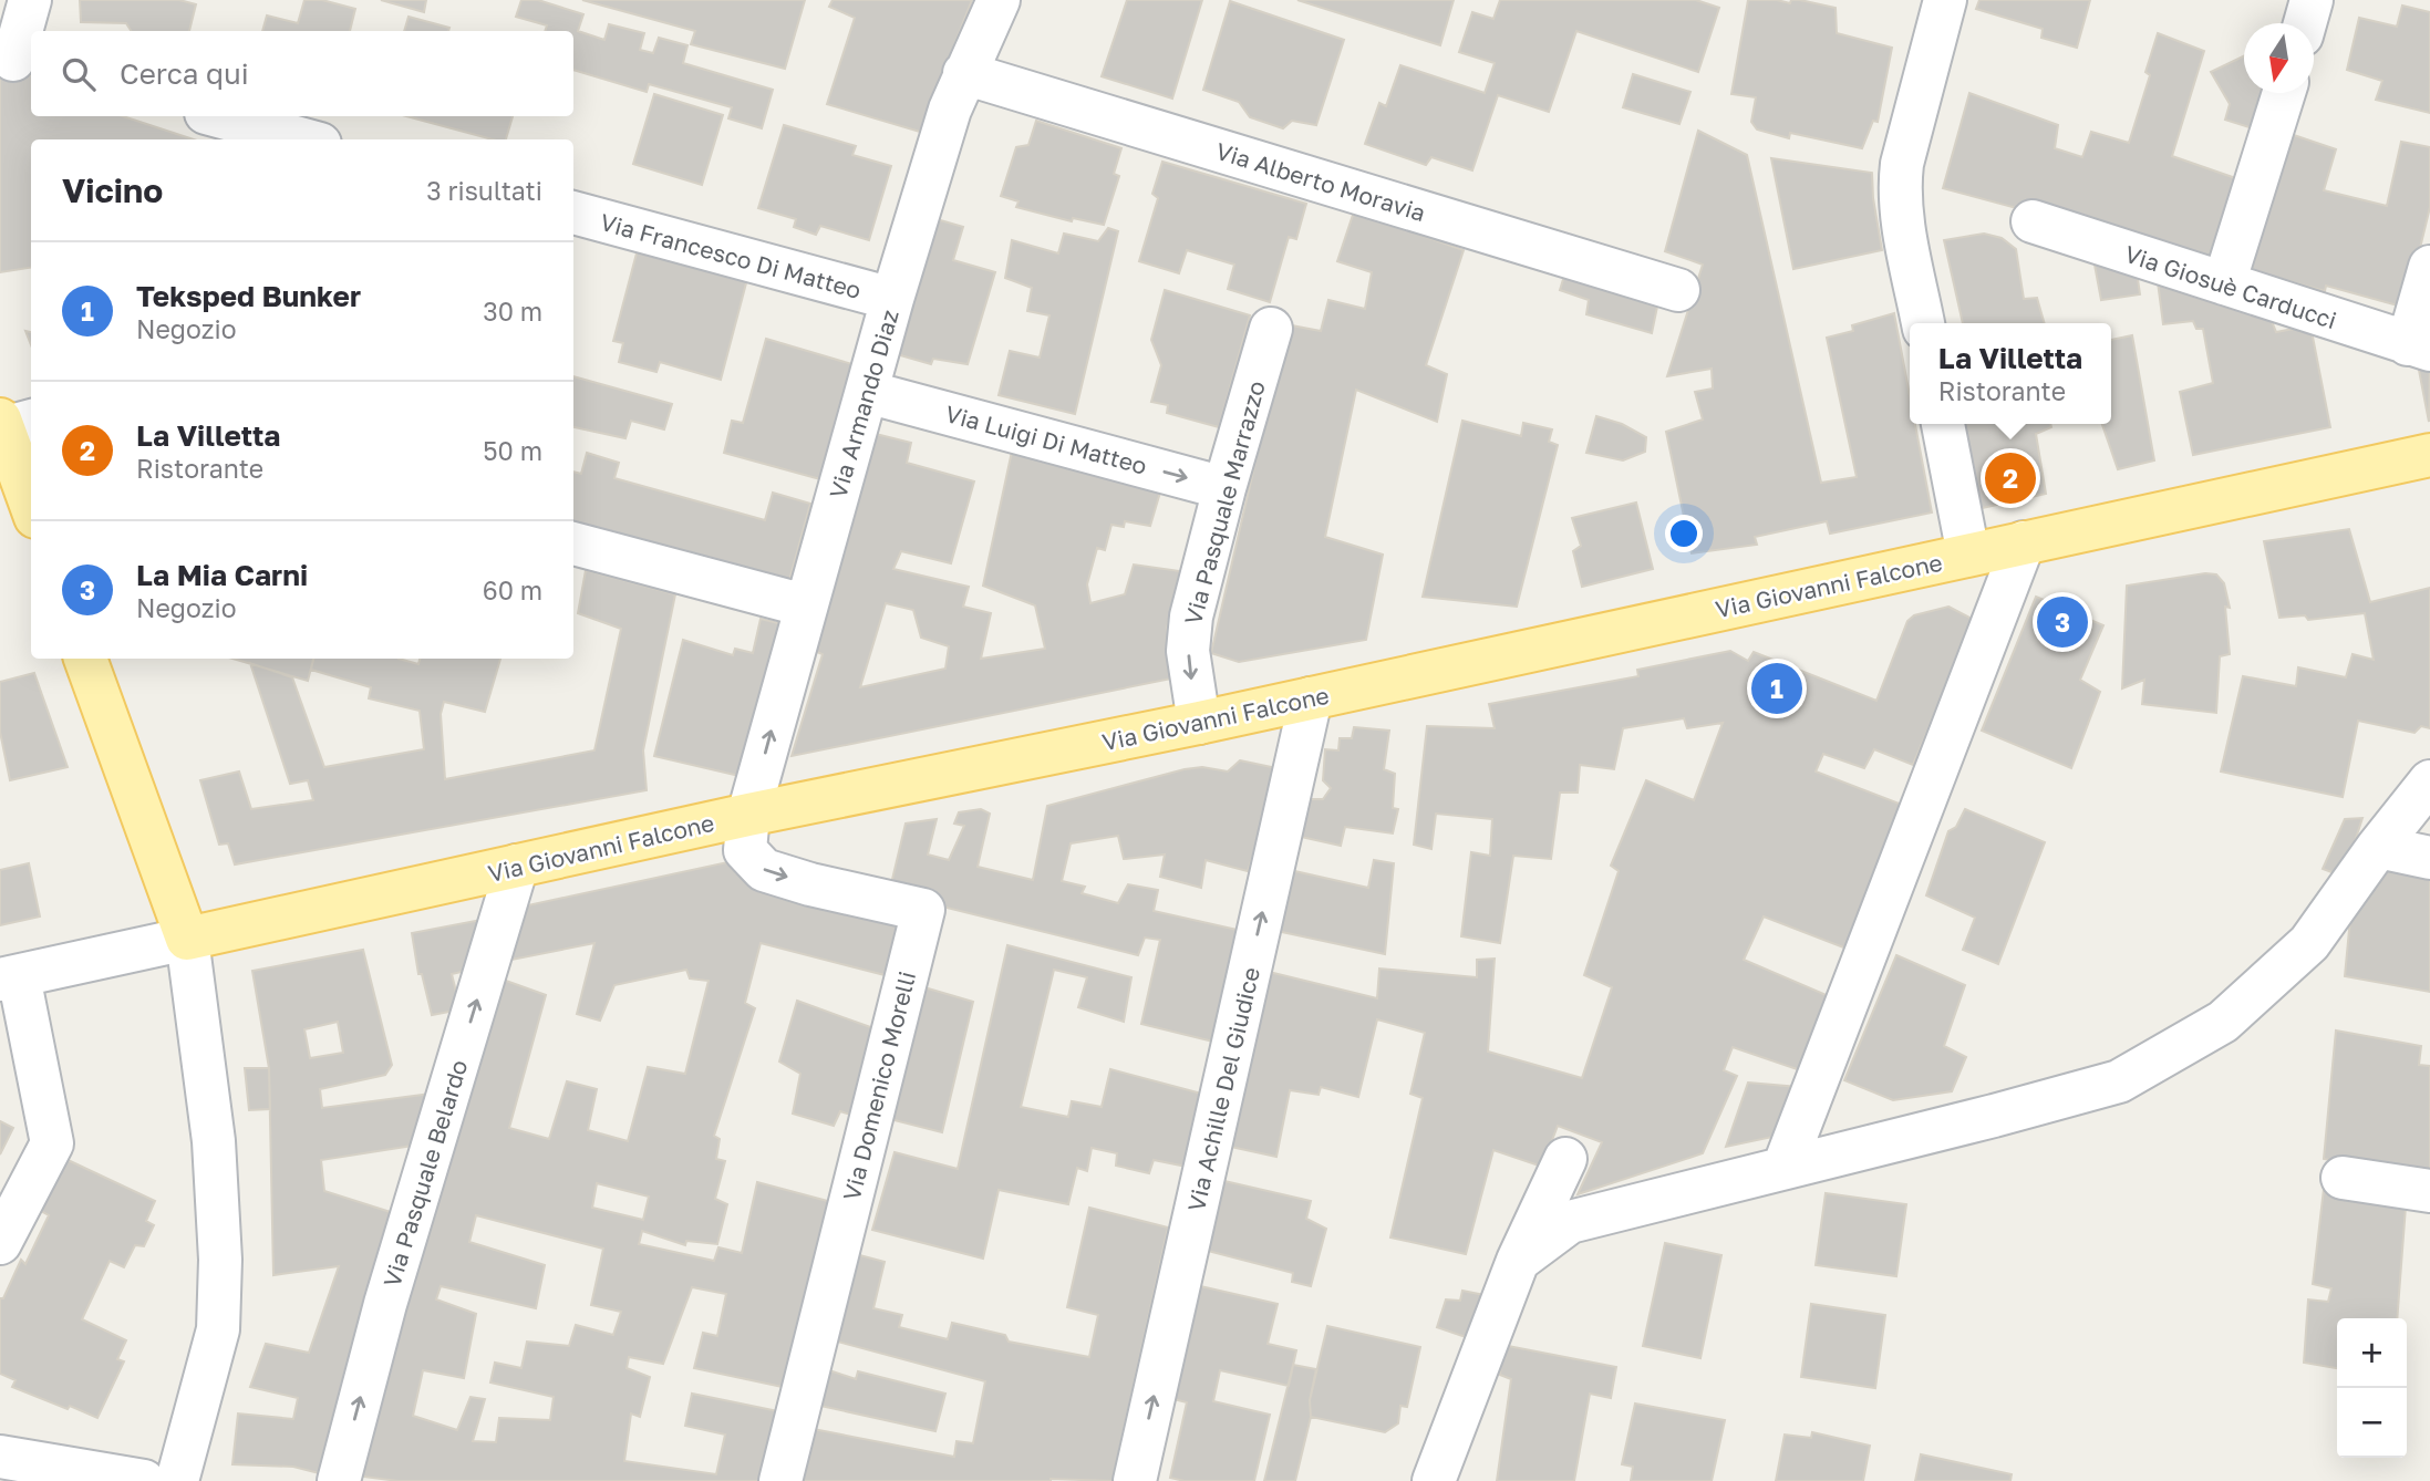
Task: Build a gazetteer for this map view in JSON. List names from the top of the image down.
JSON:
{
  "streets": {
    "main road": ["Via Giovanni Falcone"],
    "street": [
      "Via Alberto Moravia",
      "Via Francesco Di Matteo",
      "Via Giosuè Carducci",
      "Via Armando Diaz",
      "Via Luigi Di Matteo",
      "Via Pasquale Marrazzo",
      "Via Domenico Morelli",
      "Via Achille Del Giudice",
      "Via Pasquale Belardo"
    ]
  },
  "crossings": [
    ["Via Alberto Moravia", "Via Armando Diaz"],
    ["Via Francesco Di Matteo", "Via Armando Diaz"],
    ["Via Armando Diaz", "Via Luigi Di Matteo"],
    ["Via Armando Diaz", "Via Giovanni Falcone"],
    ["Via Armando Diaz", "Via Domenico Morelli"],
    ["Via Luigi Di Matteo", "Via Pasquale Marrazzo"],
    ["Via Pasquale Marrazzo", "Via Giovanni Falcone"],
    ["Via Giovanni Falcone", "Via Domenico Morelli"],
    ["Via Giovanni Falcone", "Via Achille Del Giudice"],
    ["Via Giovanni Falcone", "Via Pasquale Belardo"]
  ],
  "one_way": ["Via Luigi Di Matteo", "Via Pasquale Marrazzo", "Via Domenico Morelli"],
  "north": "bottom",
  "page": {
    "search": "Cerca qui",
    "heading": ["Vicino", "3 risultati"],
    "list": [
      {
        "mark": "1",
        "name": "Teksped Bunker",
        "note": "Negozio",
        "value": "30 m"
      },
      {
        "mark": "2",
        "name": "La Villetta",
        "note": "Ristorante",
        "value": "50 m"
      },
      {
        "mark": "3",
        "name": "La Mia Carni",
        "note": "Negozio",
        "value": "60 m"
      }
    ],
    "popup": ["La Villetta", "Ristorante"],
    "pins": ["2", "3", "1"],
    "map_buttons": ["+", "−"]
  }
}
